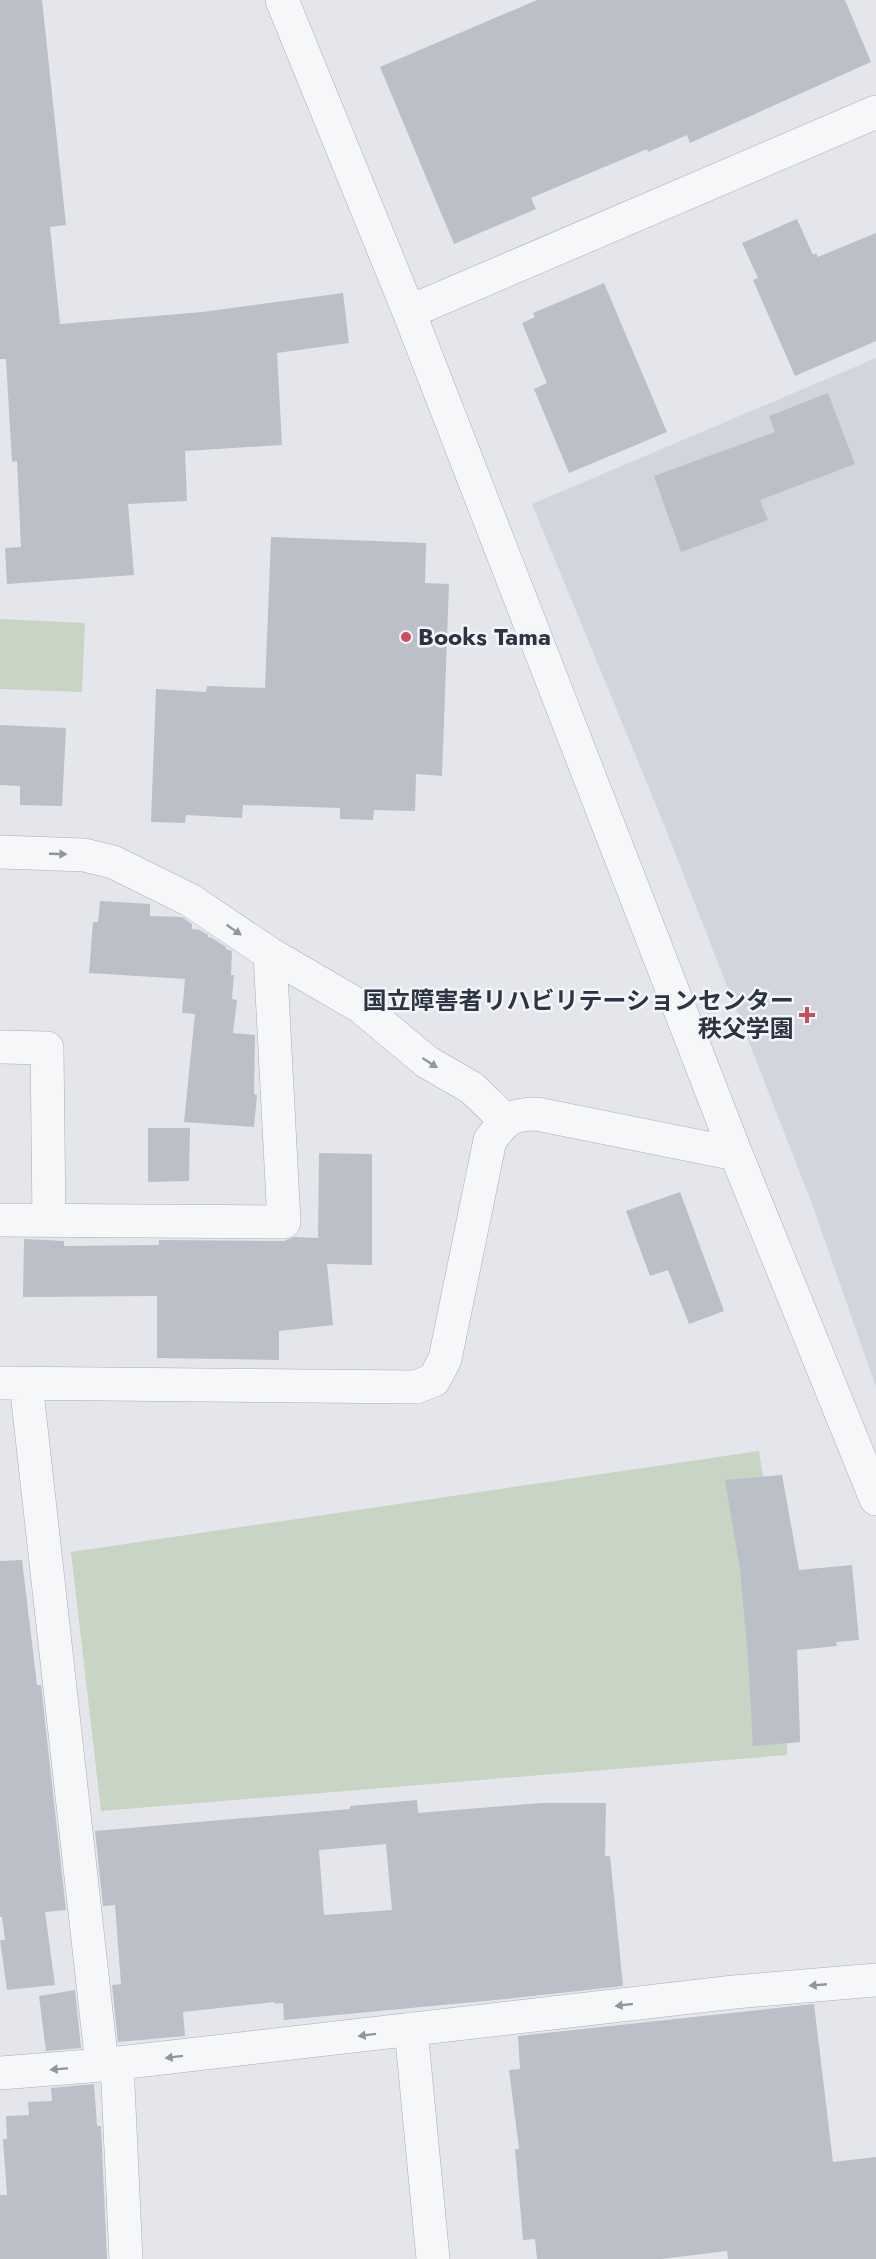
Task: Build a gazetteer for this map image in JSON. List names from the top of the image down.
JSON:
{
  "places": {
    "other": ["Books Tama"],
    "health": ["国立障害者リハビリテーションセンター 秩父学園"]
  }
}
